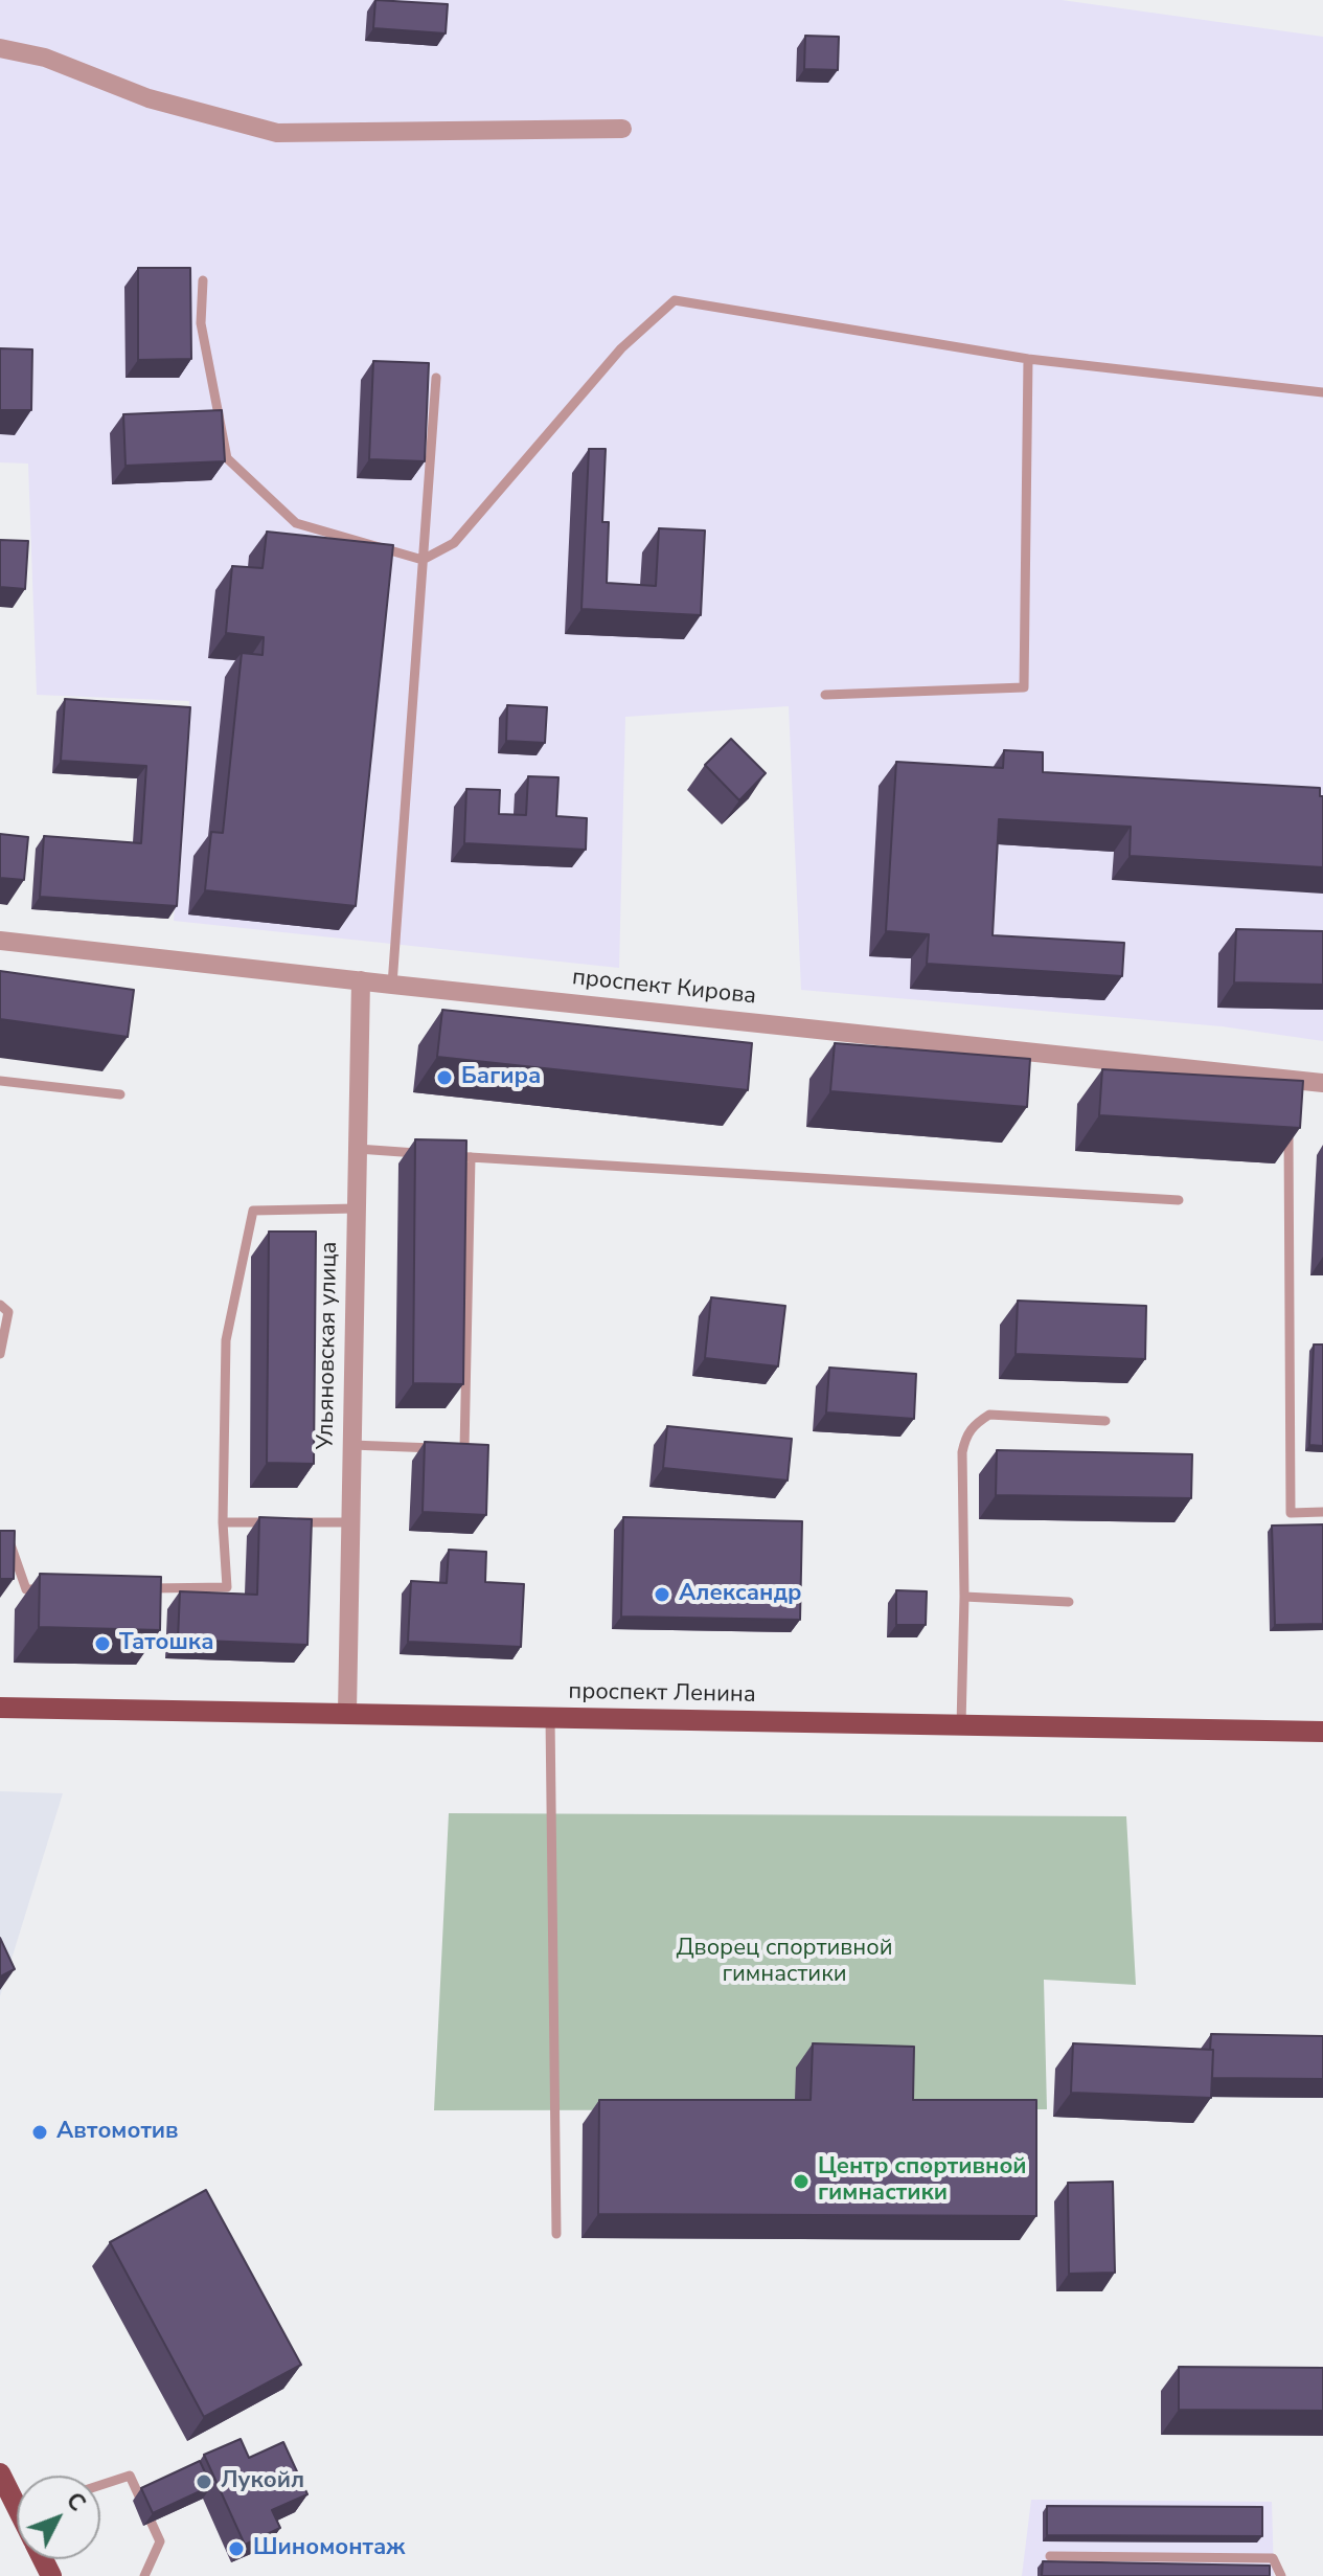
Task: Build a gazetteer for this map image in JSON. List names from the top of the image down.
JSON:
{
  "streets": {
    "main road": ["проспект Ленина"],
    "street": ["проспект Кирова", "Ульяновская улица"]
  },
  "crossings": [
    ["проспект Кирова", "Ульяновская улица"],
    ["Ульяновская улица", "проспект Ленина"]
  ],
  "parks": ["Дворец спортивной гимнастики"],
  "places": [
    "Багира",
    "Александр",
    "Татошка",
    "Автомотив",
    "Центр спортивной гимнастики",
    "Лукойл",
    "Шиномонтаж"
  ],
  "north": "top right"
}
